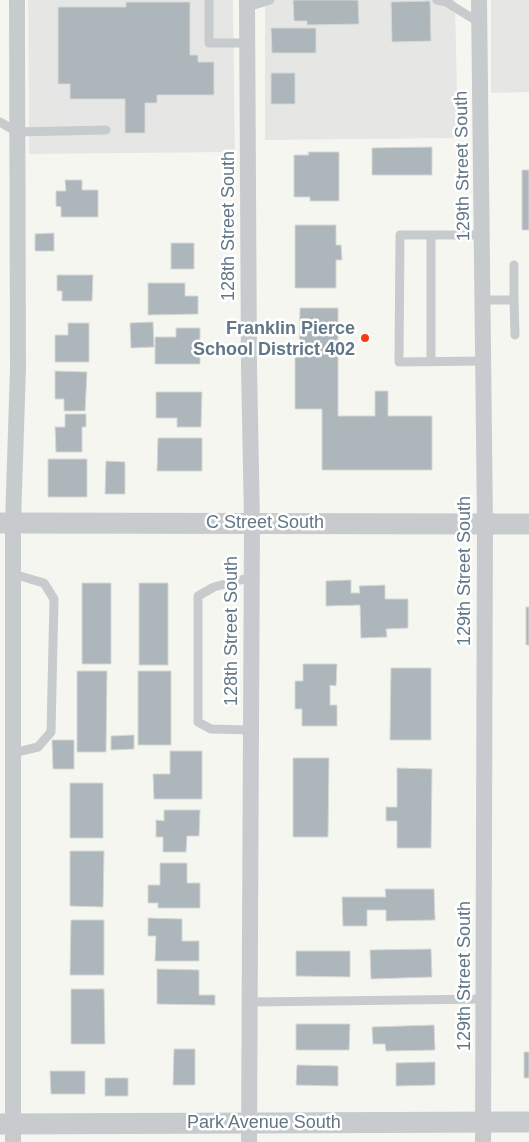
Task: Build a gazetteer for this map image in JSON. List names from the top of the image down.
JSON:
{
  "streets": {
    "street": [
      "129th Street South",
      "128th Street South",
      "C Street South",
      "Park Avenue South"
    ]
  },
  "crossings": [
    ["129th Street South", "C Street South"],
    ["129th Street South", "Park Avenue South"],
    ["128th Street South", "C Street South"],
    ["128th Street South", "Park Avenue South"]
  ],
  "places": ["Franklin Pierce School District 402"]
}
